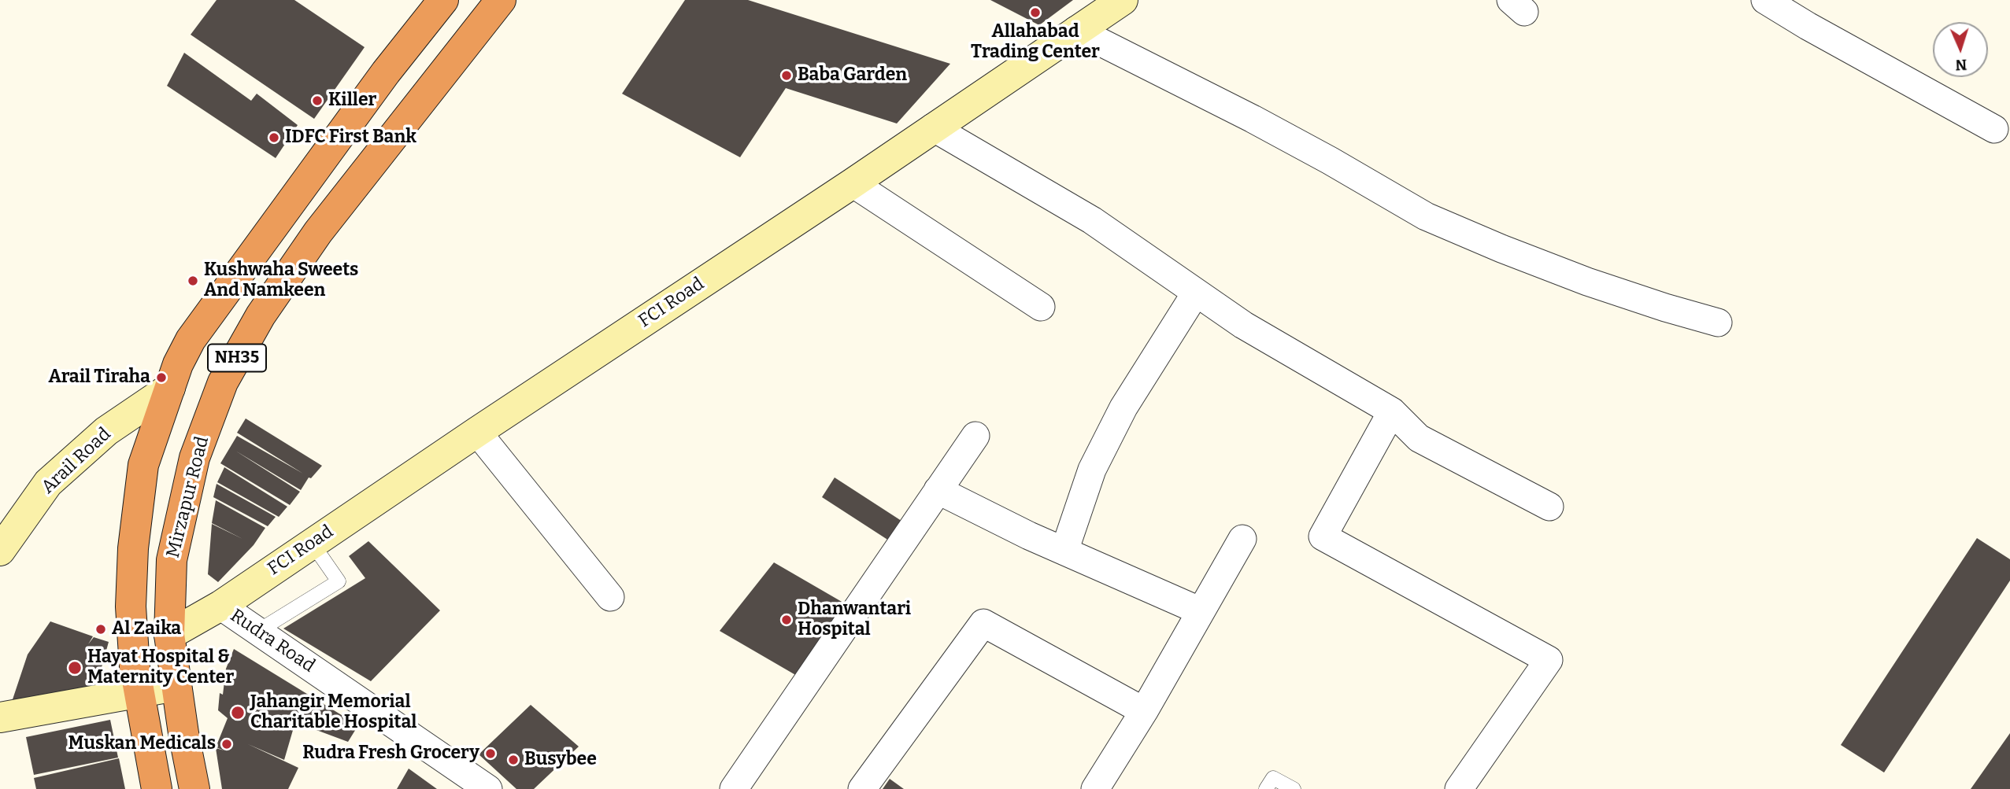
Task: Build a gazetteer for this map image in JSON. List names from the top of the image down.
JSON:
{
  "streets": {
    "highway": ["NH35", "Mirzapur Road"],
    "main road": ["FCI Road", "Arail Road"],
    "street": ["Rudra Road"]
  },
  "crossings": [
    ["FCI Road", "Mirzapur Road"],
    ["FCI Road", "Rudra Road"],
    ["NH35", "Arail Road"]
  ],
  "places": [
    "Allahabad Trading Center",
    "Baba Garden",
    "Killer",
    "IDFC First Bank",
    "Kushwaha Sweets And Namkeen",
    "Arail Tiraha",
    "Dhanwantari Hospital",
    "Al Zaika",
    "Hayat Hospital & Maternity Center",
    "Jahangir Memorial Charitable Hospital",
    "Muskan Medicals",
    "Rudra Fresh Grocery",
    "Busybee"
  ],
  "north": "bottom"
}
